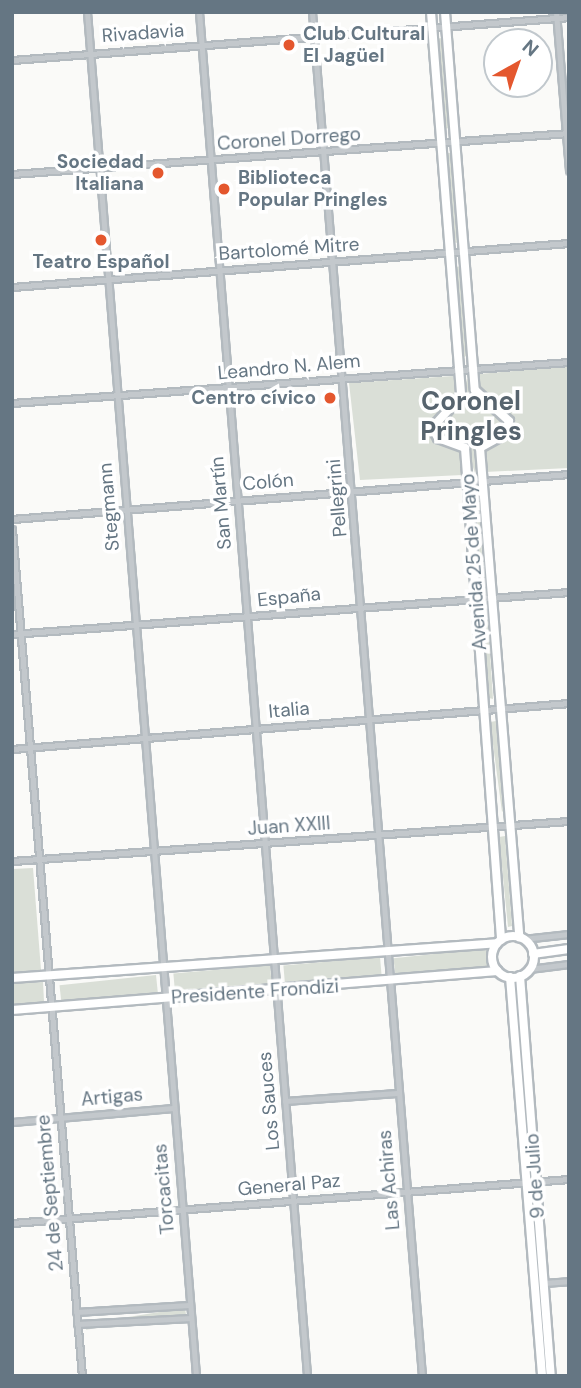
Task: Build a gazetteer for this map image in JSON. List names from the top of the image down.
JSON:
{
  "streets": {
    "main road": ["Avenida 25 de Mayo", "Presidente Frondizi", "9 de Julio"],
    "street": [
      "Rivadavia",
      "Coronel Dorrego",
      "Bartolomé Mitre",
      "Leandro N. Alem",
      "Colón",
      "Pellegrini",
      "San Martín",
      "Stegmann",
      "España",
      "Italia",
      "Juan XXIII",
      "Artigas",
      "Los Sauces",
      "Las Achiras",
      "General Paz",
      "Torcacitas",
      "24 de Septiembre"
    ]
  },
  "crossings": [
    ["Rivadavia", "Pellegrini"],
    ["Rivadavia", "San Martín"],
    ["Rivadavia", "Stegmann"],
    ["Rivadavia", "Avenida 25 de Mayo"],
    ["Coronel Dorrego", "Pellegrini"],
    ["Coronel Dorrego", "San Martín"],
    ["Coronel Dorrego", "Stegmann"],
    ["Coronel Dorrego", "Avenida 25 de Mayo"],
    ["Bartolomé Mitre", "Pellegrini"],
    ["Bartolomé Mitre", "San Martín"],
    ["Bartolomé Mitre", "Stegmann"],
    ["Bartolomé Mitre", "Avenida 25 de Mayo"],
    ["Leandro N. Alem", "Pellegrini"],
    ["Leandro N. Alem", "San Martín"],
    ["Leandro N. Alem", "Stegmann"],
    ["Leandro N. Alem", "Avenida 25 de Mayo"],
    ["Colón", "Pellegrini"],
    ["Colón", "San Martín"],
    ["Colón", "Stegmann"],
    ["Colón", "Avenida 25 de Mayo"],
    ["Pellegrini", "España"],
    ["Pellegrini", "Italia"],
    ["Pellegrini", "Juan XXIII"],
    ["Pellegrini", "Presidente Frondizi"],
    ["Pellegrini", "Las Achiras"],
    ["San Martín", "España"],
    ["San Martín", "Italia"],
    ["San Martín", "Juan XXIII"],
    ["San Martín", "Presidente Frondizi"],
    ["San Martín", "Los Sauces"],
    ["Stegmann", "España"],
    ["Stegmann", "Italia"],
    ["Stegmann", "Juan XXIII"],
    ["Stegmann", "Presidente Frondizi"],
    ["Stegmann", "Torcacitas"],
    ["Avenida 25 de Mayo", "España"],
    ["Avenida 25 de Mayo", "Italia"],
    ["Avenida 25 de Mayo", "Juan XXIII"],
    ["Avenida 25 de Mayo", "Presidente Frondizi"],
    ["Avenida 25 de Mayo", "9 de Julio"],
    ["España", "24 de Septiembre"],
    ["Italia", "24 de Septiembre"],
    ["Juan XXIII", "24 de Septiembre"],
    ["Presidente Frondizi", "Los Sauces"],
    ["Presidente Frondizi", "9 de Julio"],
    ["Presidente Frondizi", "Las Achiras"],
    ["Presidente Frondizi", "Torcacitas"],
    ["Presidente Frondizi", "24 de Septiembre"],
    ["Artigas", "Torcacitas"],
    ["Artigas", "24 de Septiembre"],
    ["Los Sauces", "General Paz"],
    ["9 de Julio", "General Paz"],
    ["Las Achiras", "General Paz"],
    ["General Paz", "Torcacitas"],
    ["General Paz", "24 de Septiembre"]
  ],
  "districts": ["Coronel Pringles"],
  "places": [
    "Club Cultural El Jagüel",
    "Sociedad Italiana",
    "Biblioteca Popular Pringles",
    "Teatro Español",
    "Centro cívico"
  ],
  "north": "top right"
}
